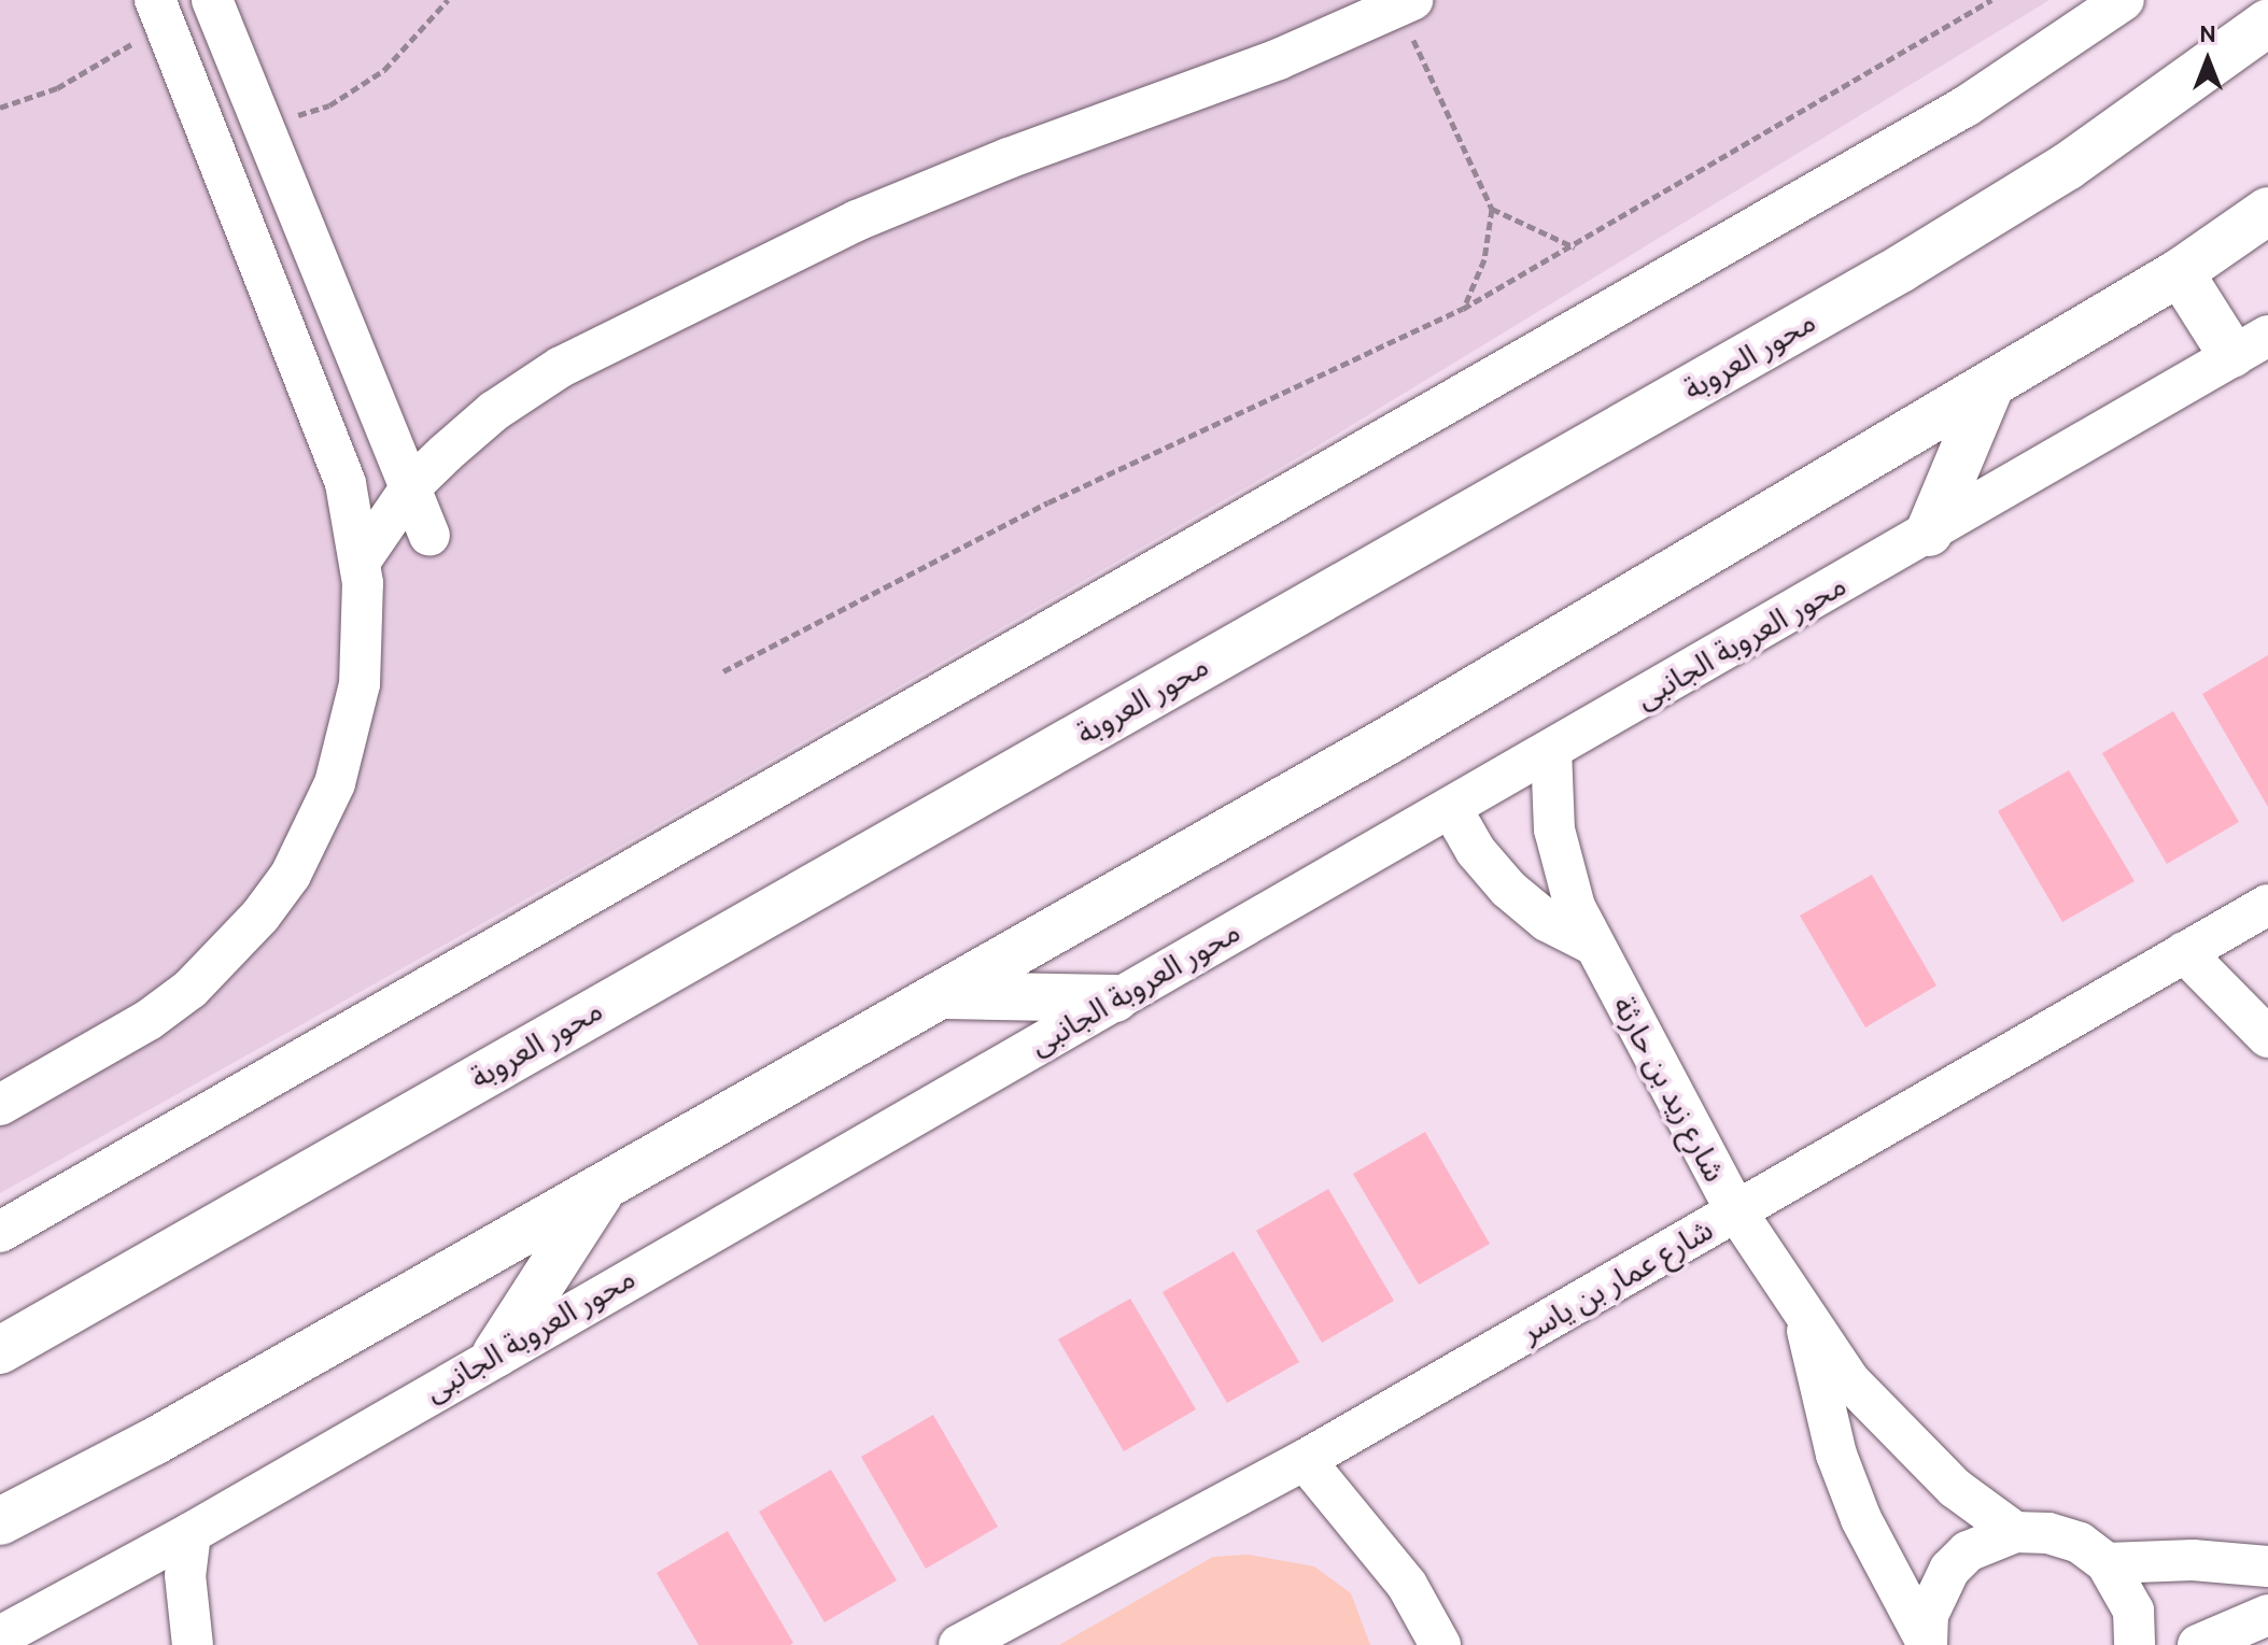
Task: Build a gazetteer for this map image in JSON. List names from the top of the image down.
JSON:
{
  "streets": {
    "main road": ["محور العروبة"],
    "street": ["محور العروبة الجانبى", "شارع زيد بن حارثة", "شارع عمار بن ياسر"]
  },
  "crossings": [
    ["محور العروبة الجانبى", "شارع زيد بن حارثة"],
    ["شارع زيد بن حارثة", "شارع عمار بن ياسر"]
  ],
  "north": "top"
}
